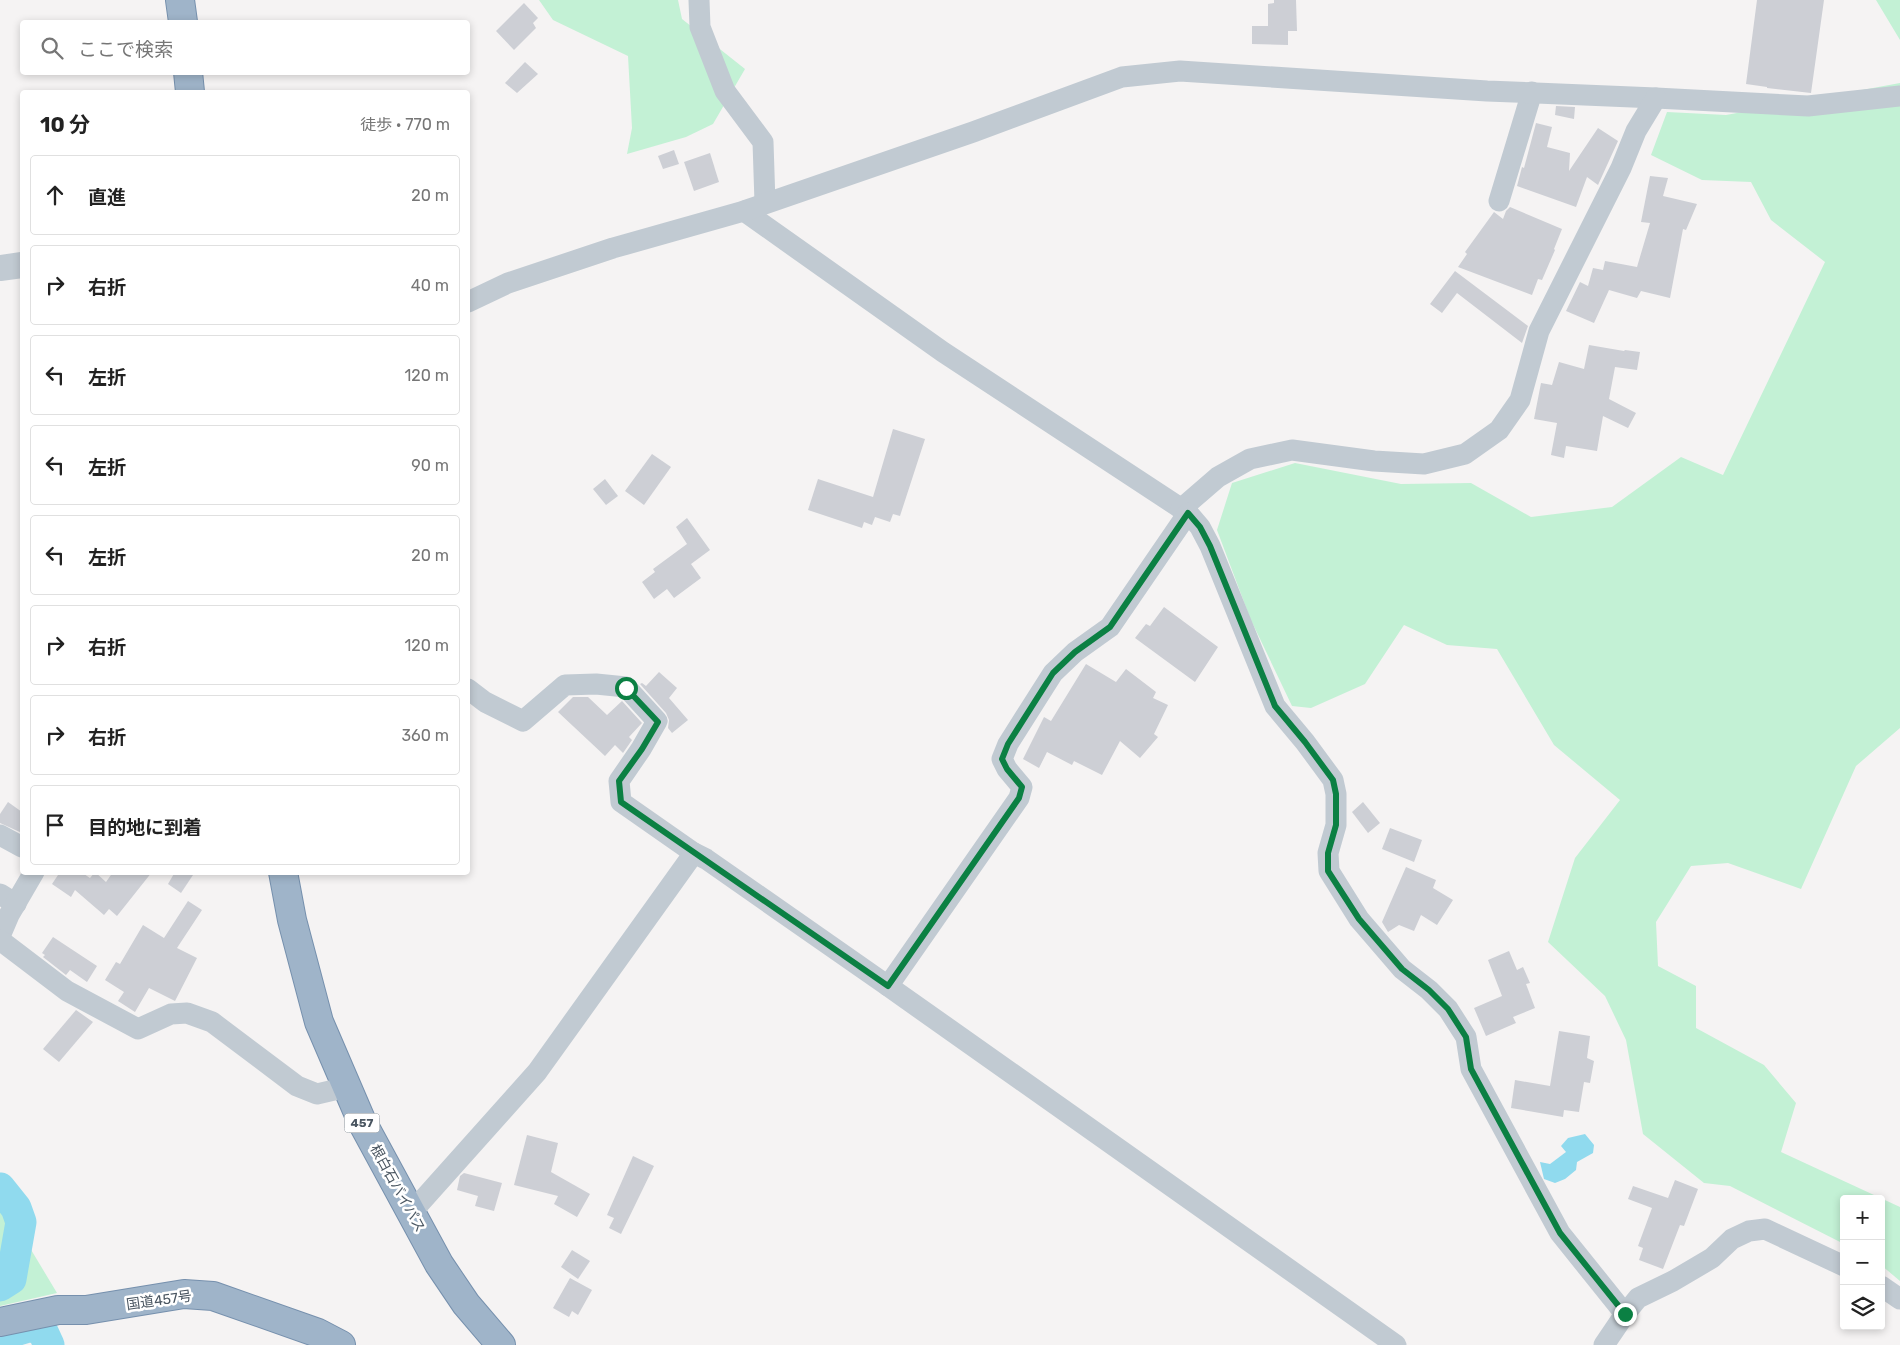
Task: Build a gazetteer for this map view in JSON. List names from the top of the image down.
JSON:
{
  "streets": {
    "highway": ["457", "根白石バイパス", "国道457号"]
  },
  "page": {
    "search": "ここで検索",
    "heading": ["10 分", "徒歩 · 770 m"],
    "list": [
      ["直進", "20 m"],
      ["右折", "40 m"],
      ["左折", "120 m"],
      ["左折", "90 m"],
      ["左折", "20 m"],
      ["右折", "120 m"],
      ["右折", "360 m"],
      "目的地に到着"
    ],
    "map_buttons": ["+", "−"]
  }
}
